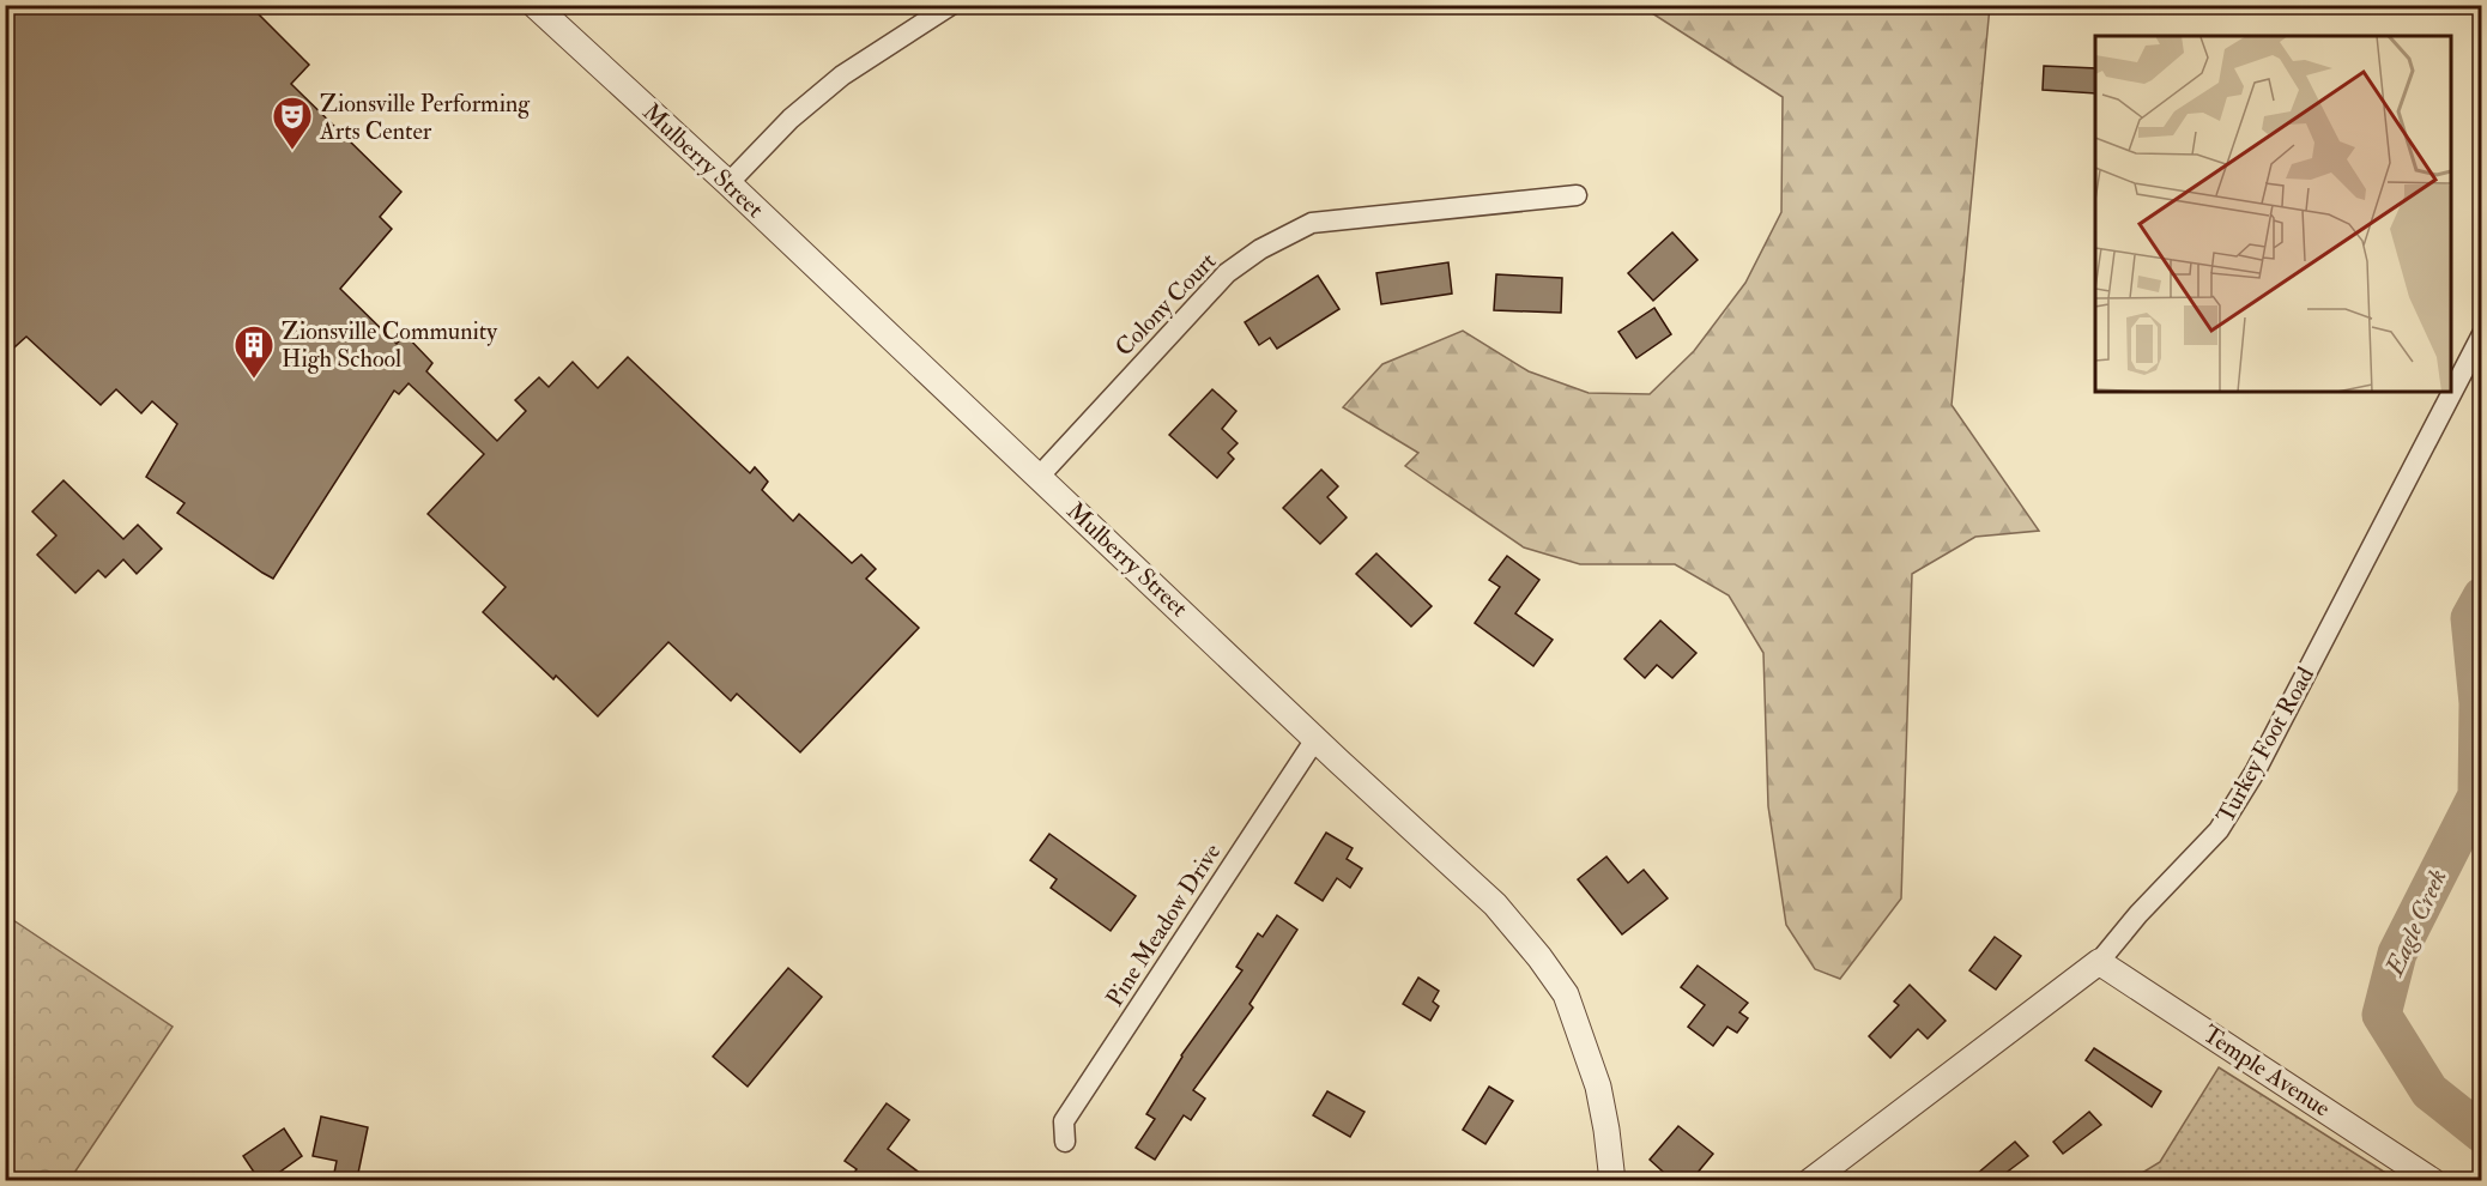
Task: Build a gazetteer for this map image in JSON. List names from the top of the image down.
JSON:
{
  "streets": {
    "street": [
      "Mulberry Street",
      "Colony Court",
      "Turkey Foot Road",
      "Pine Meadow Drive",
      "Temple Avenue"
    ]
  },
  "crossings": [
    ["Mulberry Street", "Colony Court"],
    ["Mulberry Street", "Pine Meadow Drive"],
    ["Turkey Foot Road", "Temple Avenue"]
  ],
  "water": ["Eagle Creek"],
  "places": {
    "theatre": ["Zionsville Performing Arts Center"],
    "building": ["Zionsville Community High School"]
  }
}
